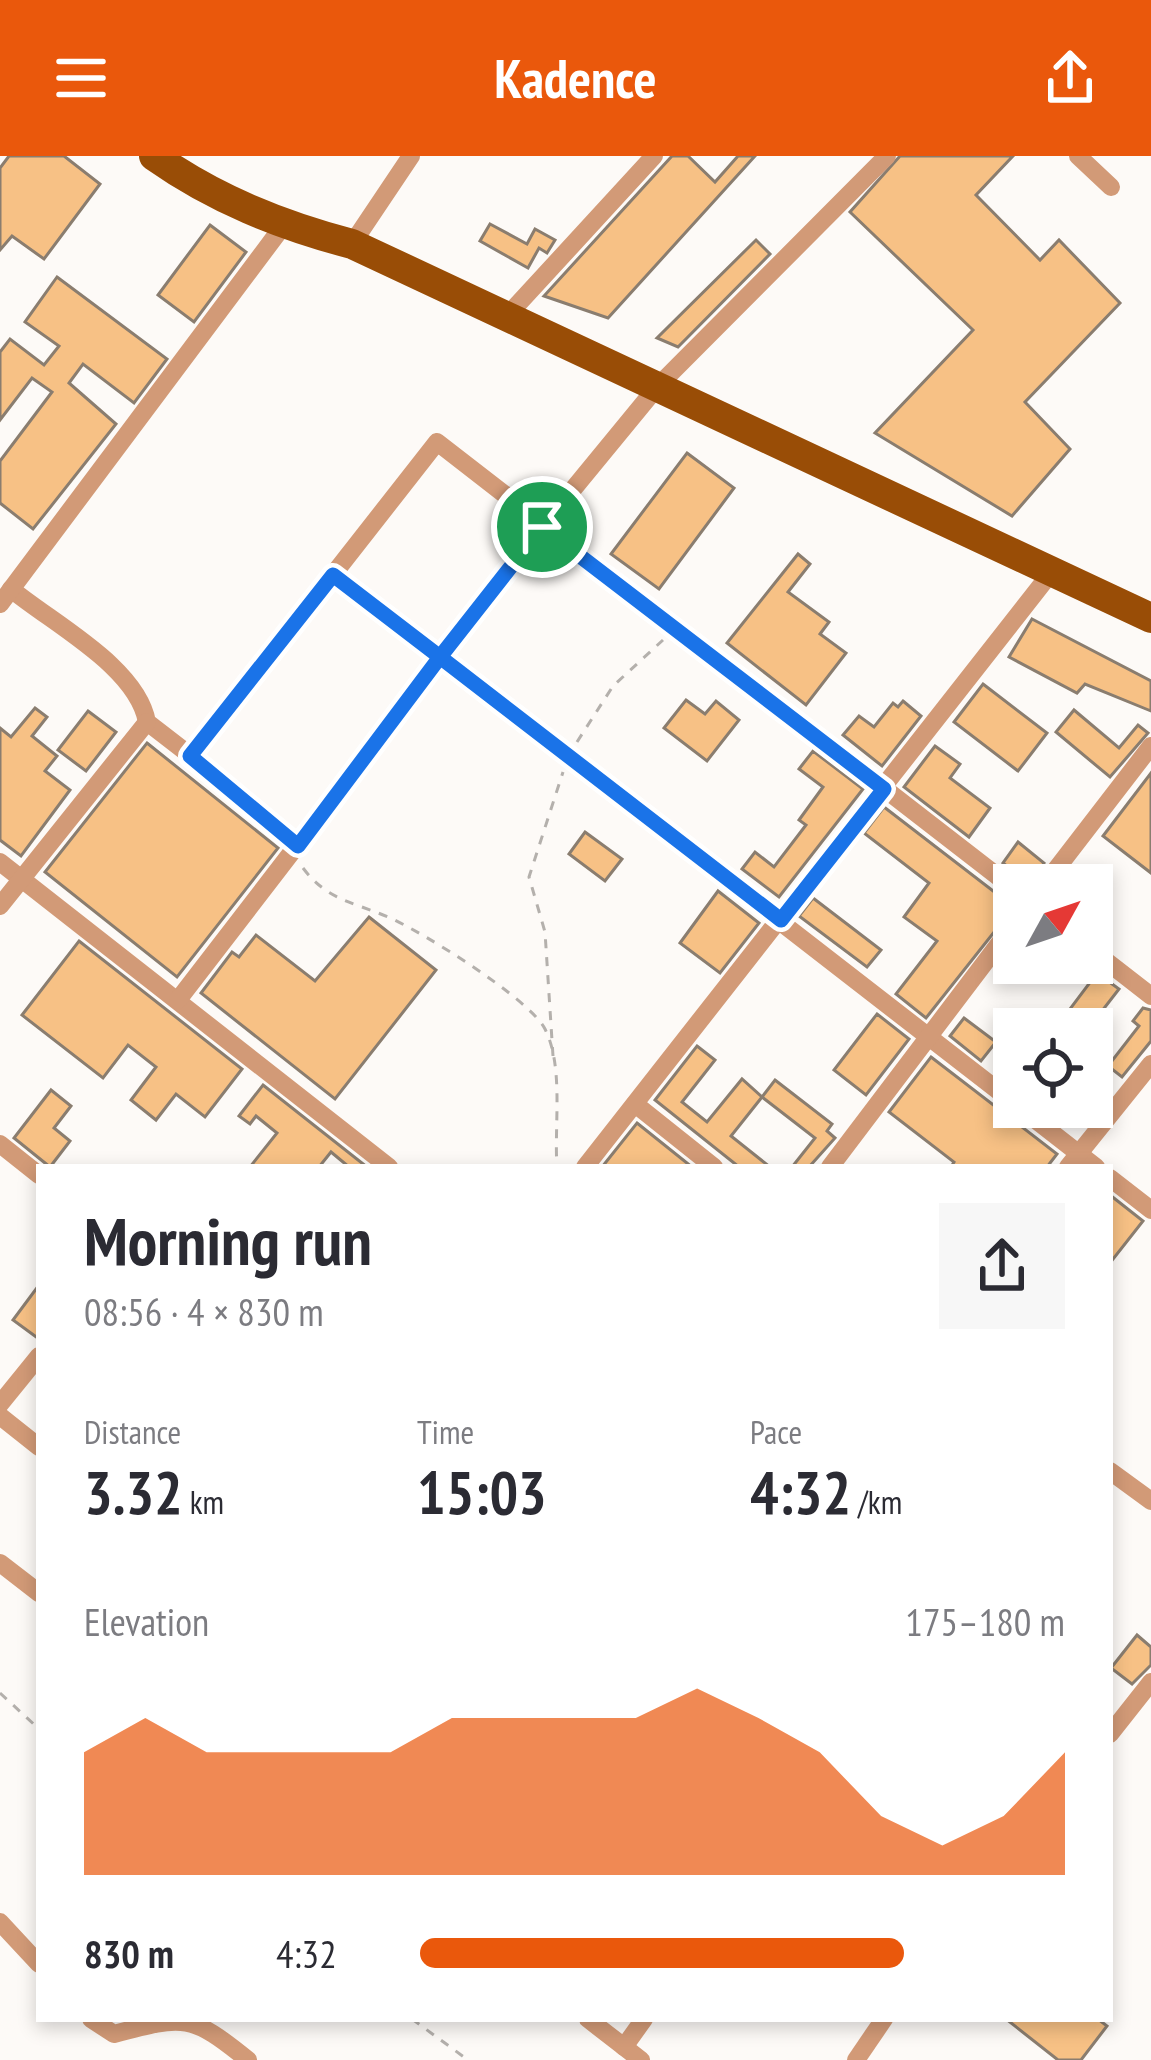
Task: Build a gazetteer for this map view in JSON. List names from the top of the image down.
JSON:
{
  "north": "top right",
  "page": {
    "header": "Kadence",
    "heading": ["Morning run", "08:56 · 4 × 830 m"],
    "stats": [
      ["Distance", "3.32 km"],
      ["Time", "15:03"],
      ["Pace", "4:32 /km"]
    ],
    "chart": ["Elevation", "175–180 m"],
    "list": [
      {
        "name": "830 m",
        "note": "4:32"
      }
    ]
  }
}
